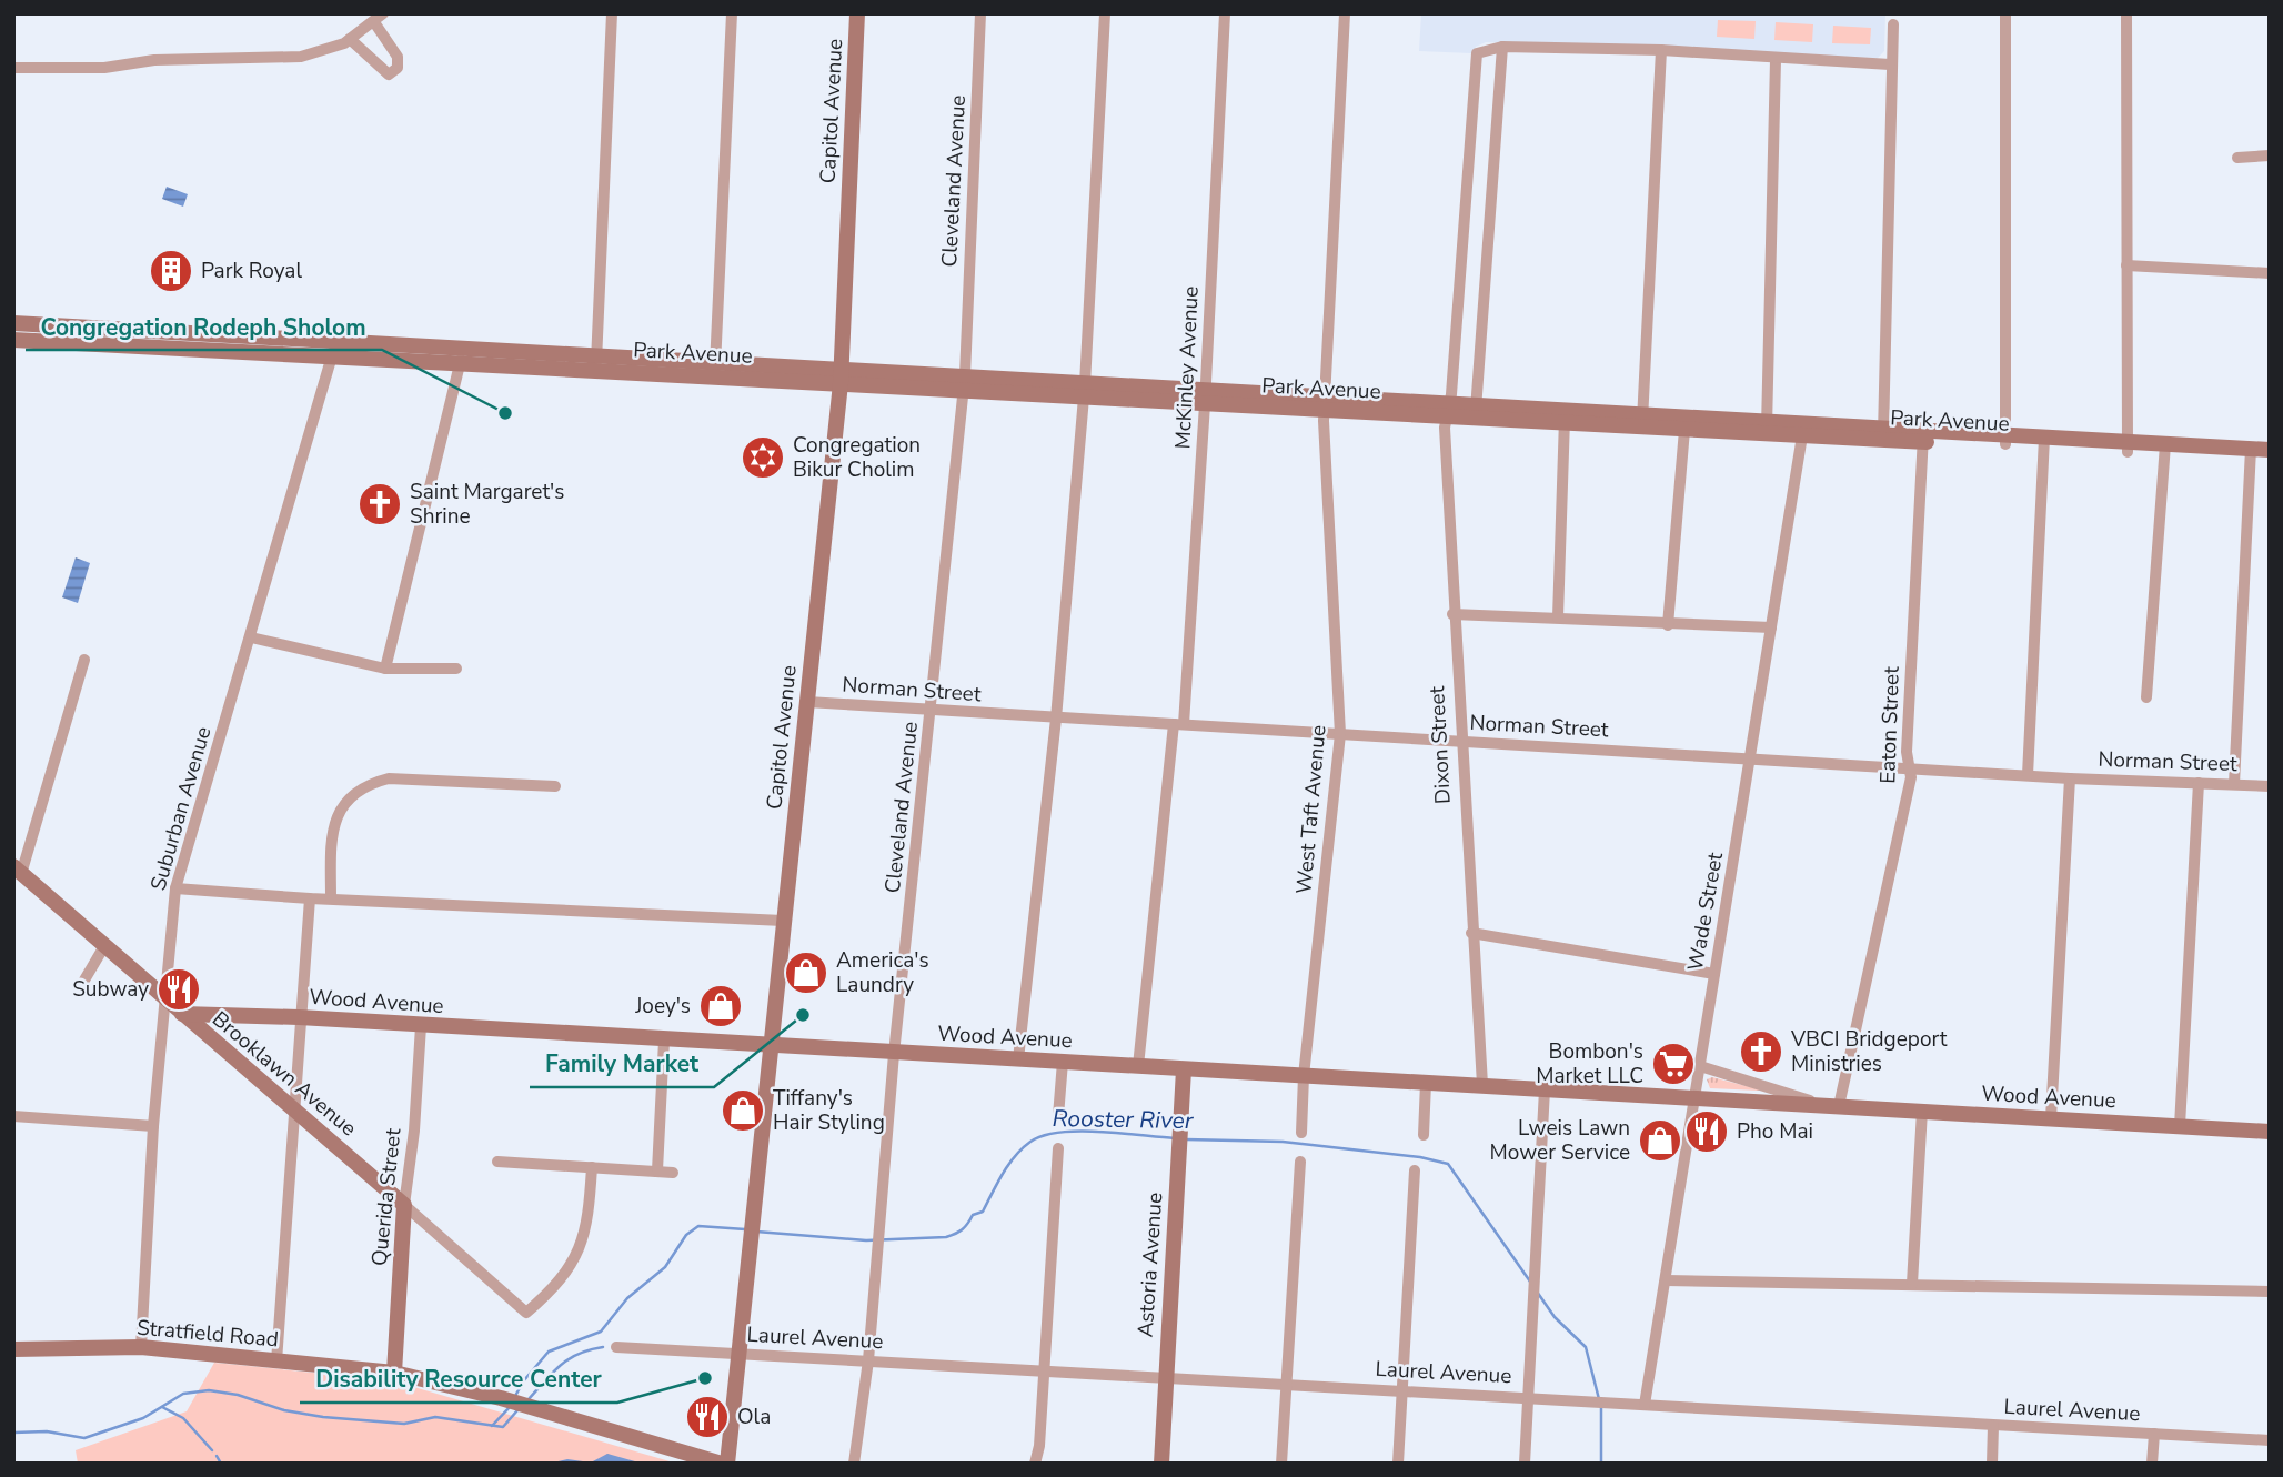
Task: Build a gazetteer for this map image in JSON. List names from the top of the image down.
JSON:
{
  "streets": {
    "main road": [
      "Capitol Avenue",
      "Park Avenue",
      "Wood Avenue",
      "Brooklawn Avenue",
      "Querida Street",
      "Astoria Avenue",
      "Stratfield Road"
    ],
    "street": [
      "Cleveland Avenue",
      "McKinley Avenue",
      "Norman Street",
      "Eaton Street",
      "Dixon Street",
      "Suburban Avenue",
      "West Taft Avenue",
      "Wade Street",
      "Laurel Avenue"
    ]
  },
  "crossings": [
    ["Capitol Avenue", "Park Avenue"],
    ["Capitol Avenue", "Norman Street"],
    ["Capitol Avenue", "Wood Avenue"],
    ["Capitol Avenue", "Stratfield Road"],
    ["Capitol Avenue", "Laurel Avenue"],
    ["Cleveland Avenue", "Park Avenue"],
    ["Cleveland Avenue", "Norman Street"],
    ["Cleveland Avenue", "Wood Avenue"],
    ["Cleveland Avenue", "Laurel Avenue"],
    ["Park Avenue", "McKinley Avenue"],
    ["Park Avenue", "Eaton Street"],
    ["Park Avenue", "Dixon Street"],
    ["Park Avenue", "Suburban Avenue"],
    ["Park Avenue", "West Taft Avenue"],
    ["Park Avenue", "Wade Street"],
    ["McKinley Avenue", "Norman Street"],
    ["McKinley Avenue", "Wood Avenue"],
    ["Norman Street", "Eaton Street"],
    ["Norman Street", "Dixon Street"],
    ["Norman Street", "West Taft Avenue"],
    ["Norman Street", "Wade Street"],
    ["Eaton Street", "Wood Avenue"],
    ["Dixon Street", "Wood Avenue"],
    ["Suburban Avenue", "Brooklawn Avenue"],
    ["Suburban Avenue", "Stratfield Road"],
    ["West Taft Avenue", "Wood Avenue"],
    ["Wade Street", "Wood Avenue"],
    ["Wade Street", "Laurel Avenue"],
    ["Wood Avenue", "Brooklawn Avenue"],
    ["Wood Avenue", "Querida Street"],
    ["Wood Avenue", "Astoria Avenue"],
    ["Brooklawn Avenue", "Querida Street"],
    ["Querida Street", "Stratfield Road"],
    ["Astoria Avenue", "Laurel Avenue"]
  ],
  "water": ["Rooster River"],
  "places": {
    "building": ["Park Royal"],
    "other": ["Congregation Rodeph Sholom", "Family Market", "Disability Resource Center"],
    "synagogue": ["Congregation Bikur Cholim"],
    "church": ["Saint Margaret's Shrine", "VBCI Bridgeport Ministries"],
    "shop": [
      "America's Laundry",
      "Joey's",
      "Tiffany's Hair Styling",
      "Lweis Lawn Mower Service"
    ],
    "restaurant": ["Subway", "Pho Mai", "Ola"],
    "supermarket": ["Bombon's Market LLC"]
  }
}
